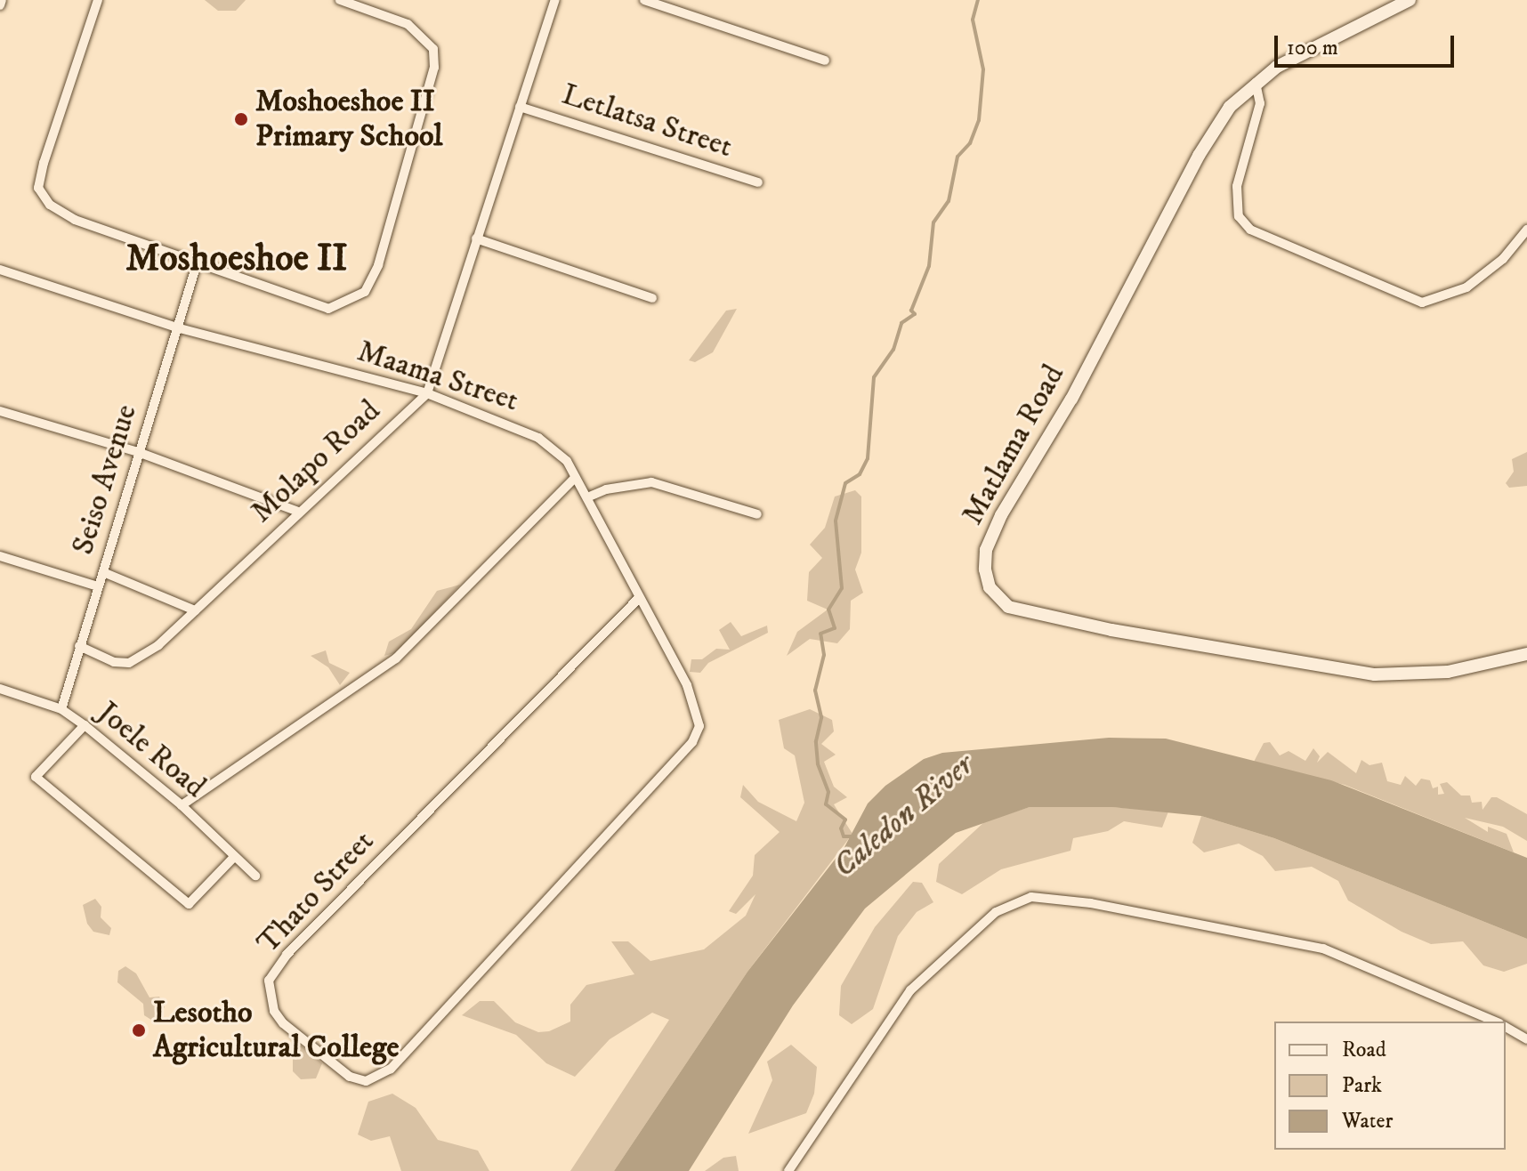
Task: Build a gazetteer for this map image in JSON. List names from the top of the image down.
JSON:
{
  "streets": {
    "street": [
      "Letlatsa Street",
      "Maama Street",
      "Matlama Road",
      "Molapo Road",
      "Seiso Avenue",
      "Joele Road",
      "Thato Street"
    ]
  },
  "crossings": [
    ["Letlatsa Street", "Molapo Road"],
    ["Maama Street", "Molapo Road"],
    ["Maama Street", "Seiso Avenue"],
    ["Maama Street", "Thato Street"],
    ["Molapo Road", "Seiso Avenue"],
    ["Seiso Avenue", "Joele Road"]
  ],
  "districts": ["Moshoeshoe II"],
  "water": ["Caledon River"],
  "places": ["Moshoeshoe II Primary School", "Lesotho Agricultural College"],
  "legend": ["Road", "Park", "Water"],
  "scale_bar": "100 m"
}
